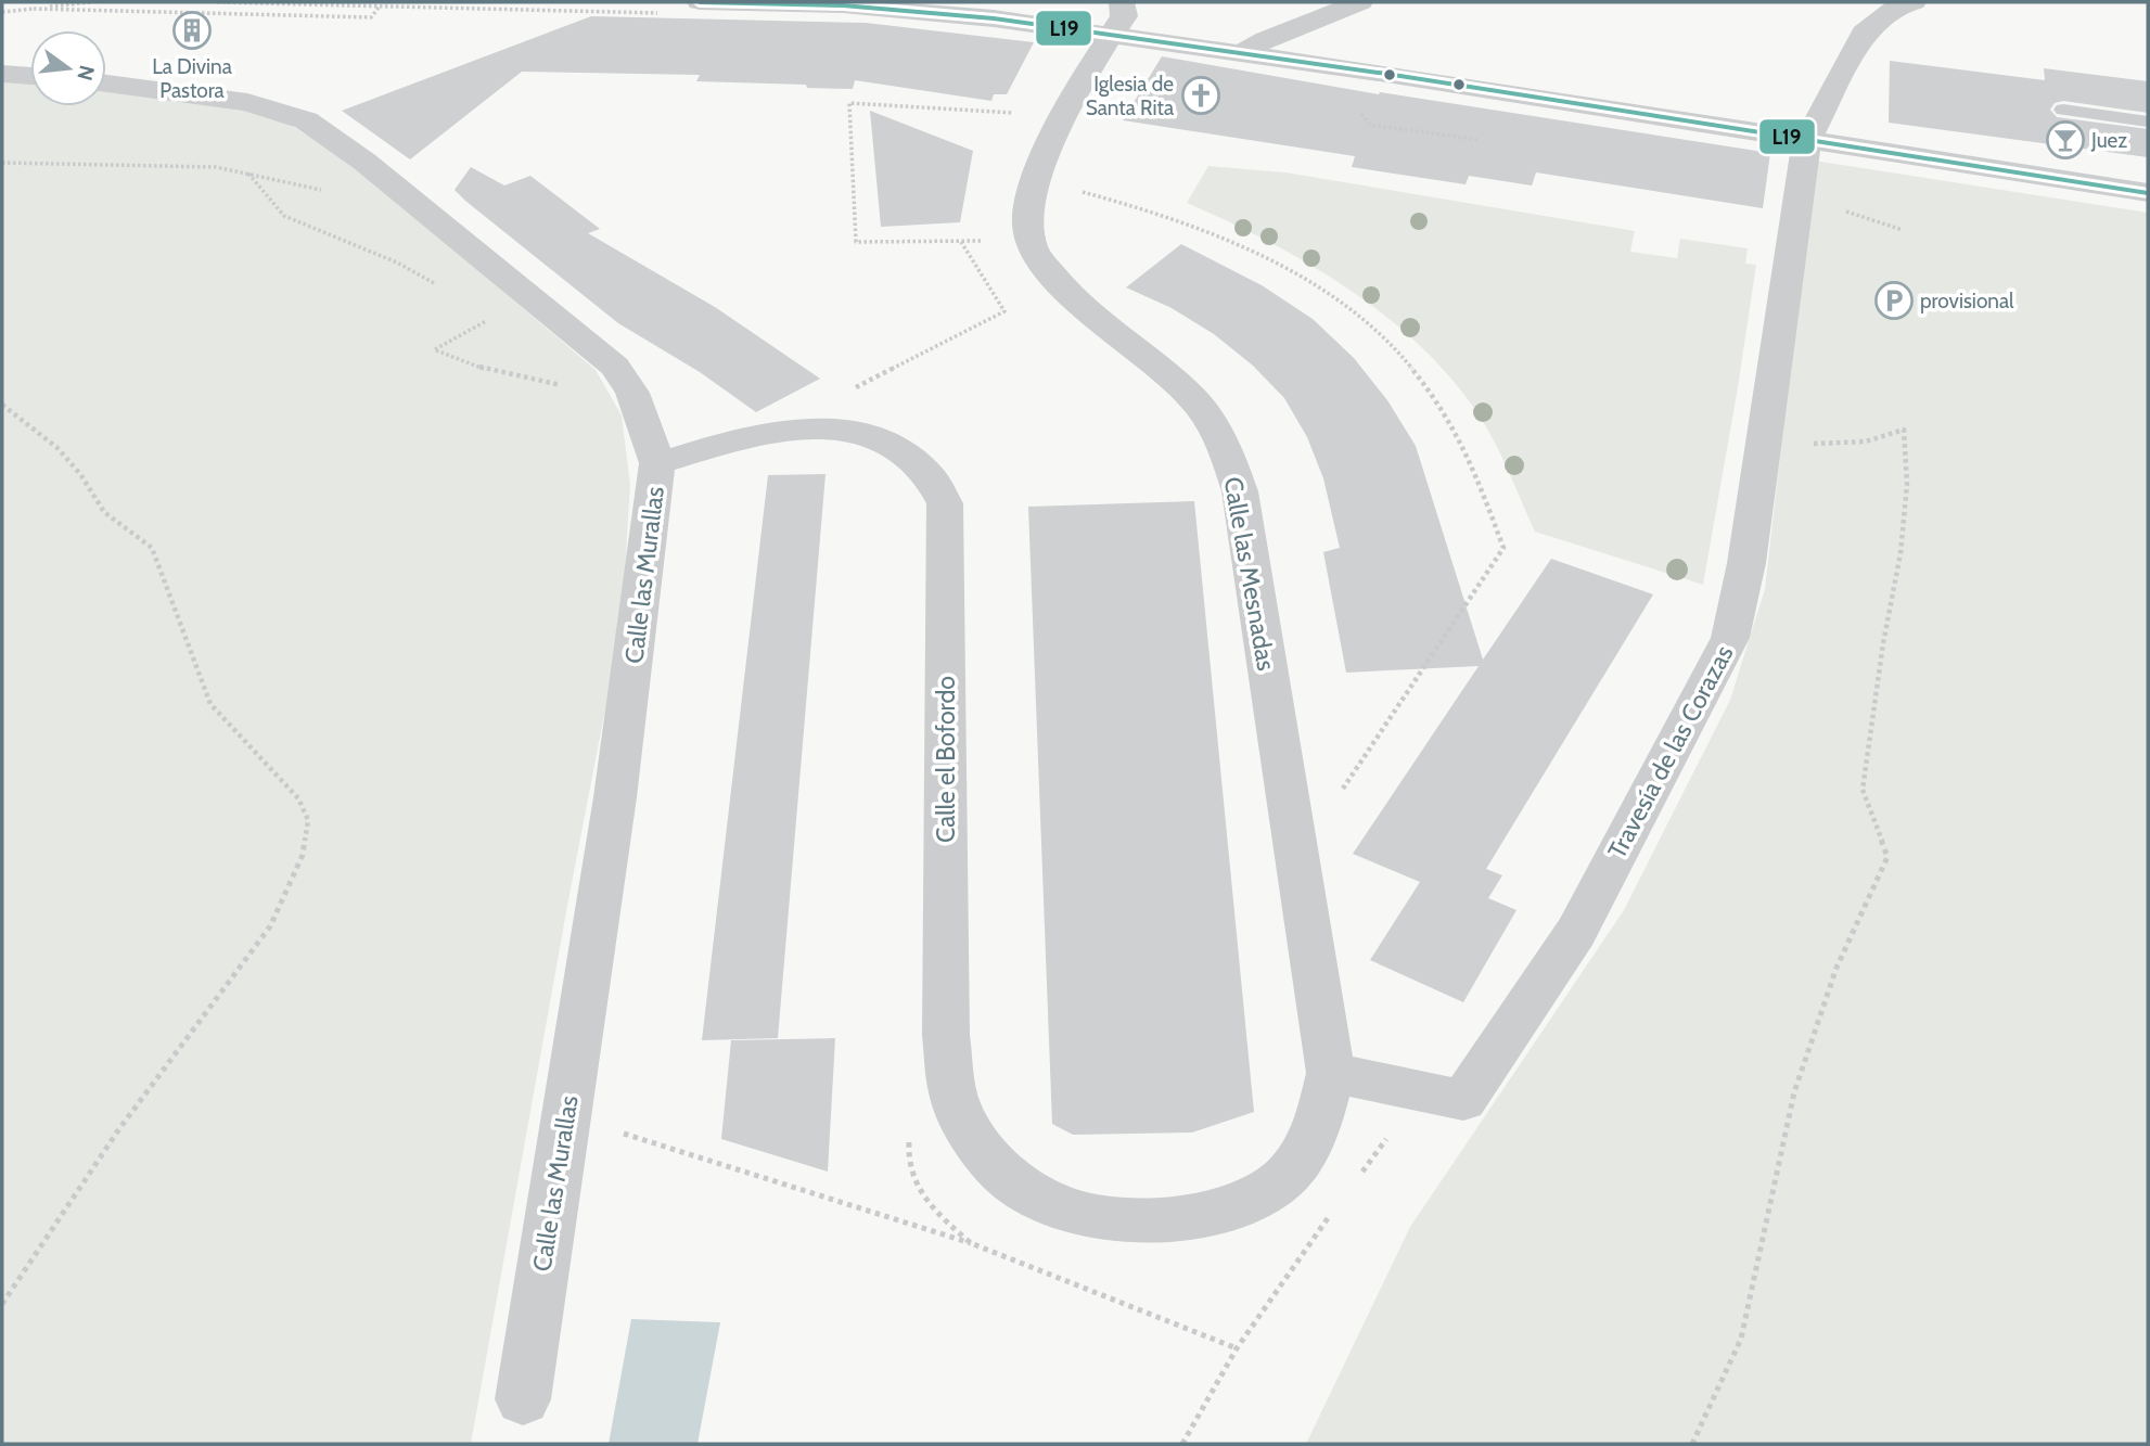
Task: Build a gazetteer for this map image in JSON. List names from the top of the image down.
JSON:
{
  "streets": {
    "street": [
      "Calle las Mesnadas",
      "Calle las Murallas",
      "Travesía de las Corazas",
      "Calle el Bofordo"
    ]
  },
  "crossings": [
    ["Calle las Mesnadas", "Travesía de las Corazas"],
    ["Calle las Mesnadas", "Calle el Bofordo"],
    ["Calle las Murallas", "Calle el Bofordo"]
  ],
  "places": {
    "building": ["La Divina Pastora"],
    "church": ["Iglesia de Santa Rita"],
    "bar": ["Juez"],
    "parking": ["provisional"]
  },
  "lines": ["transit line L19"],
  "north": "right"
}
